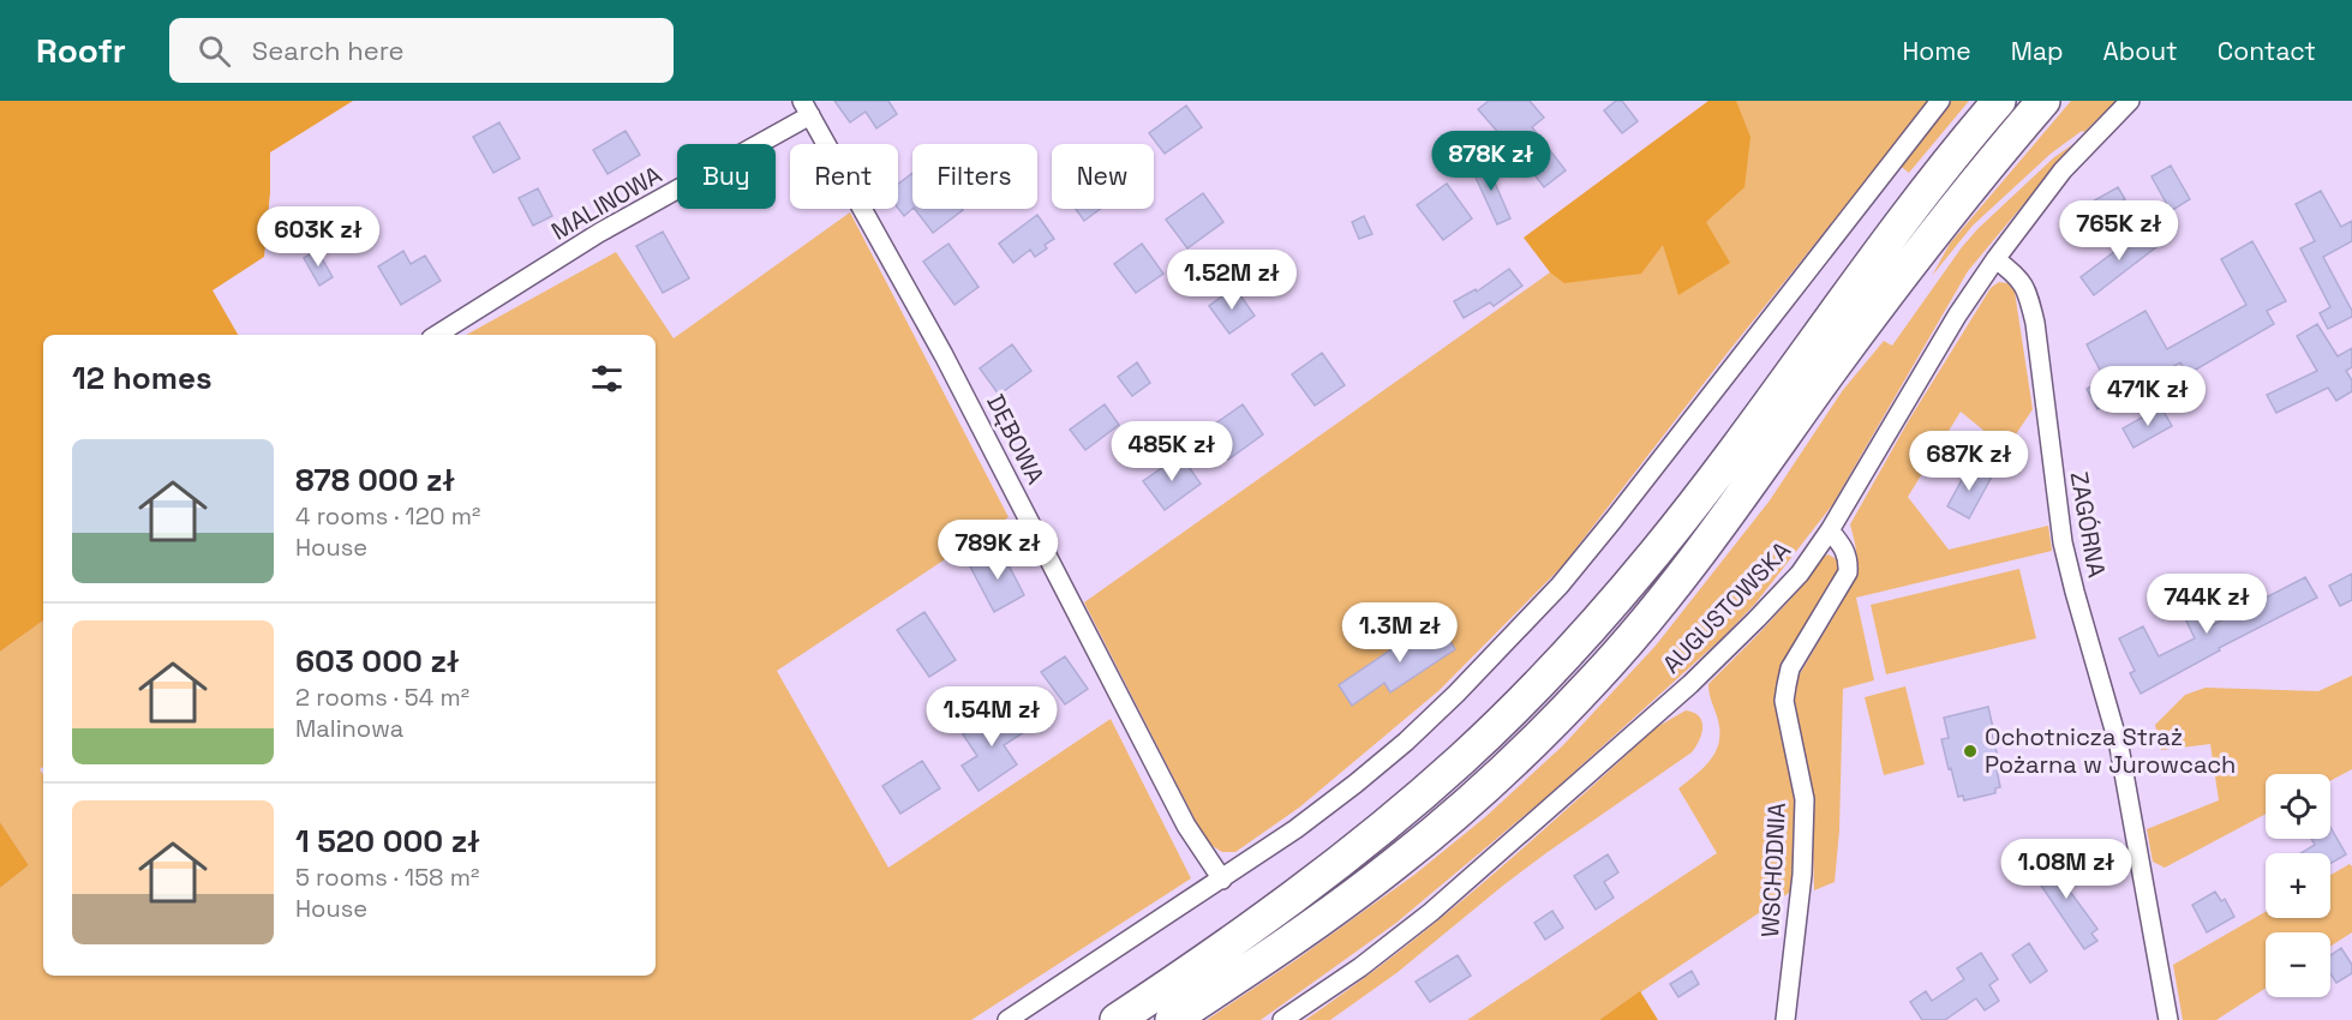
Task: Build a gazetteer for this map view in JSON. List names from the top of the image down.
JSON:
{
  "streets": {
    "street": [
      "MALINOWA",
      "DĘBOWA",
      "ZAGÓRNA",
      "AUGUSTOWSKA",
      "WSCHODNIA"
    ]
  },
  "crossings": [
    ["MALINOWA", "DĘBOWA"],
    ["ZAGÓRNA", "AUGUSTOWSKA"],
    ["AUGUSTOWSKA", "WSCHODNIA"]
  ],
  "places": ["Ochotnicza Straż Pożarna w Jurowcach"],
  "page": {
    "header": "Roofr",
    "search": "Search here",
    "nav": [
      "Home",
      "Map",
      "About",
      "Contact"
    ],
    "price": [
      "878K zł",
      "765K zł",
      "603K zł",
      "1.52M zł",
      "471K zł",
      "485K zł",
      "687K zł",
      "789K zł",
      "744K zł",
      "1.3M zł",
      "1.54M zł",
      "1.08M zł"
    ],
    "chip": [
      "Buy",
      "Rent",
      "Filters",
      "New"
    ],
    "heading": "12 homes",
    "list": [
      {
        "name": "878 000 zł",
        "note": "4 rooms · 120 m² · House"
      },
      {
        "name": "603 000 zł",
        "note": "2 rooms · 54 m² · Malinowa"
      },
      {
        "name": "1 520 000 zł",
        "note": "5 rooms · 158 m² · House"
      }
    ],
    "map_buttons": ["+", "−"]
  }
}
